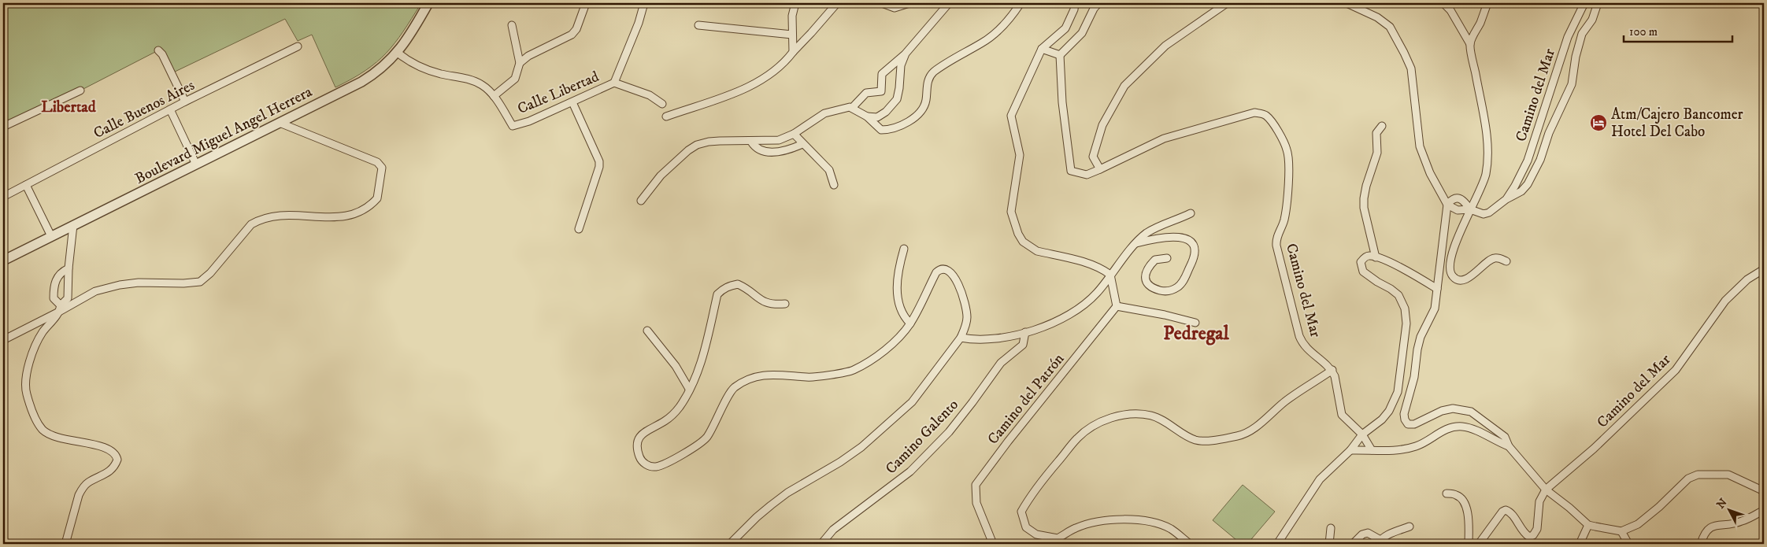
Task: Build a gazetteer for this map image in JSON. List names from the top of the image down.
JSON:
{
  "streets": {
    "street": [
      "Calle Libertad",
      "Camino del Mar",
      "Calle Buenos Aires",
      "Boulevard Miguel Angel Herrera",
      "Camino del Patrón",
      "Camino Galento"
    ]
  },
  "districts": ["Libertad", "Pedregal"],
  "places": {
    "hotel": ["Atm/Cajero Bancomer Hotel Del Cabo"]
  },
  "scale_bar": "100 m",
  "north": "top left"
}
